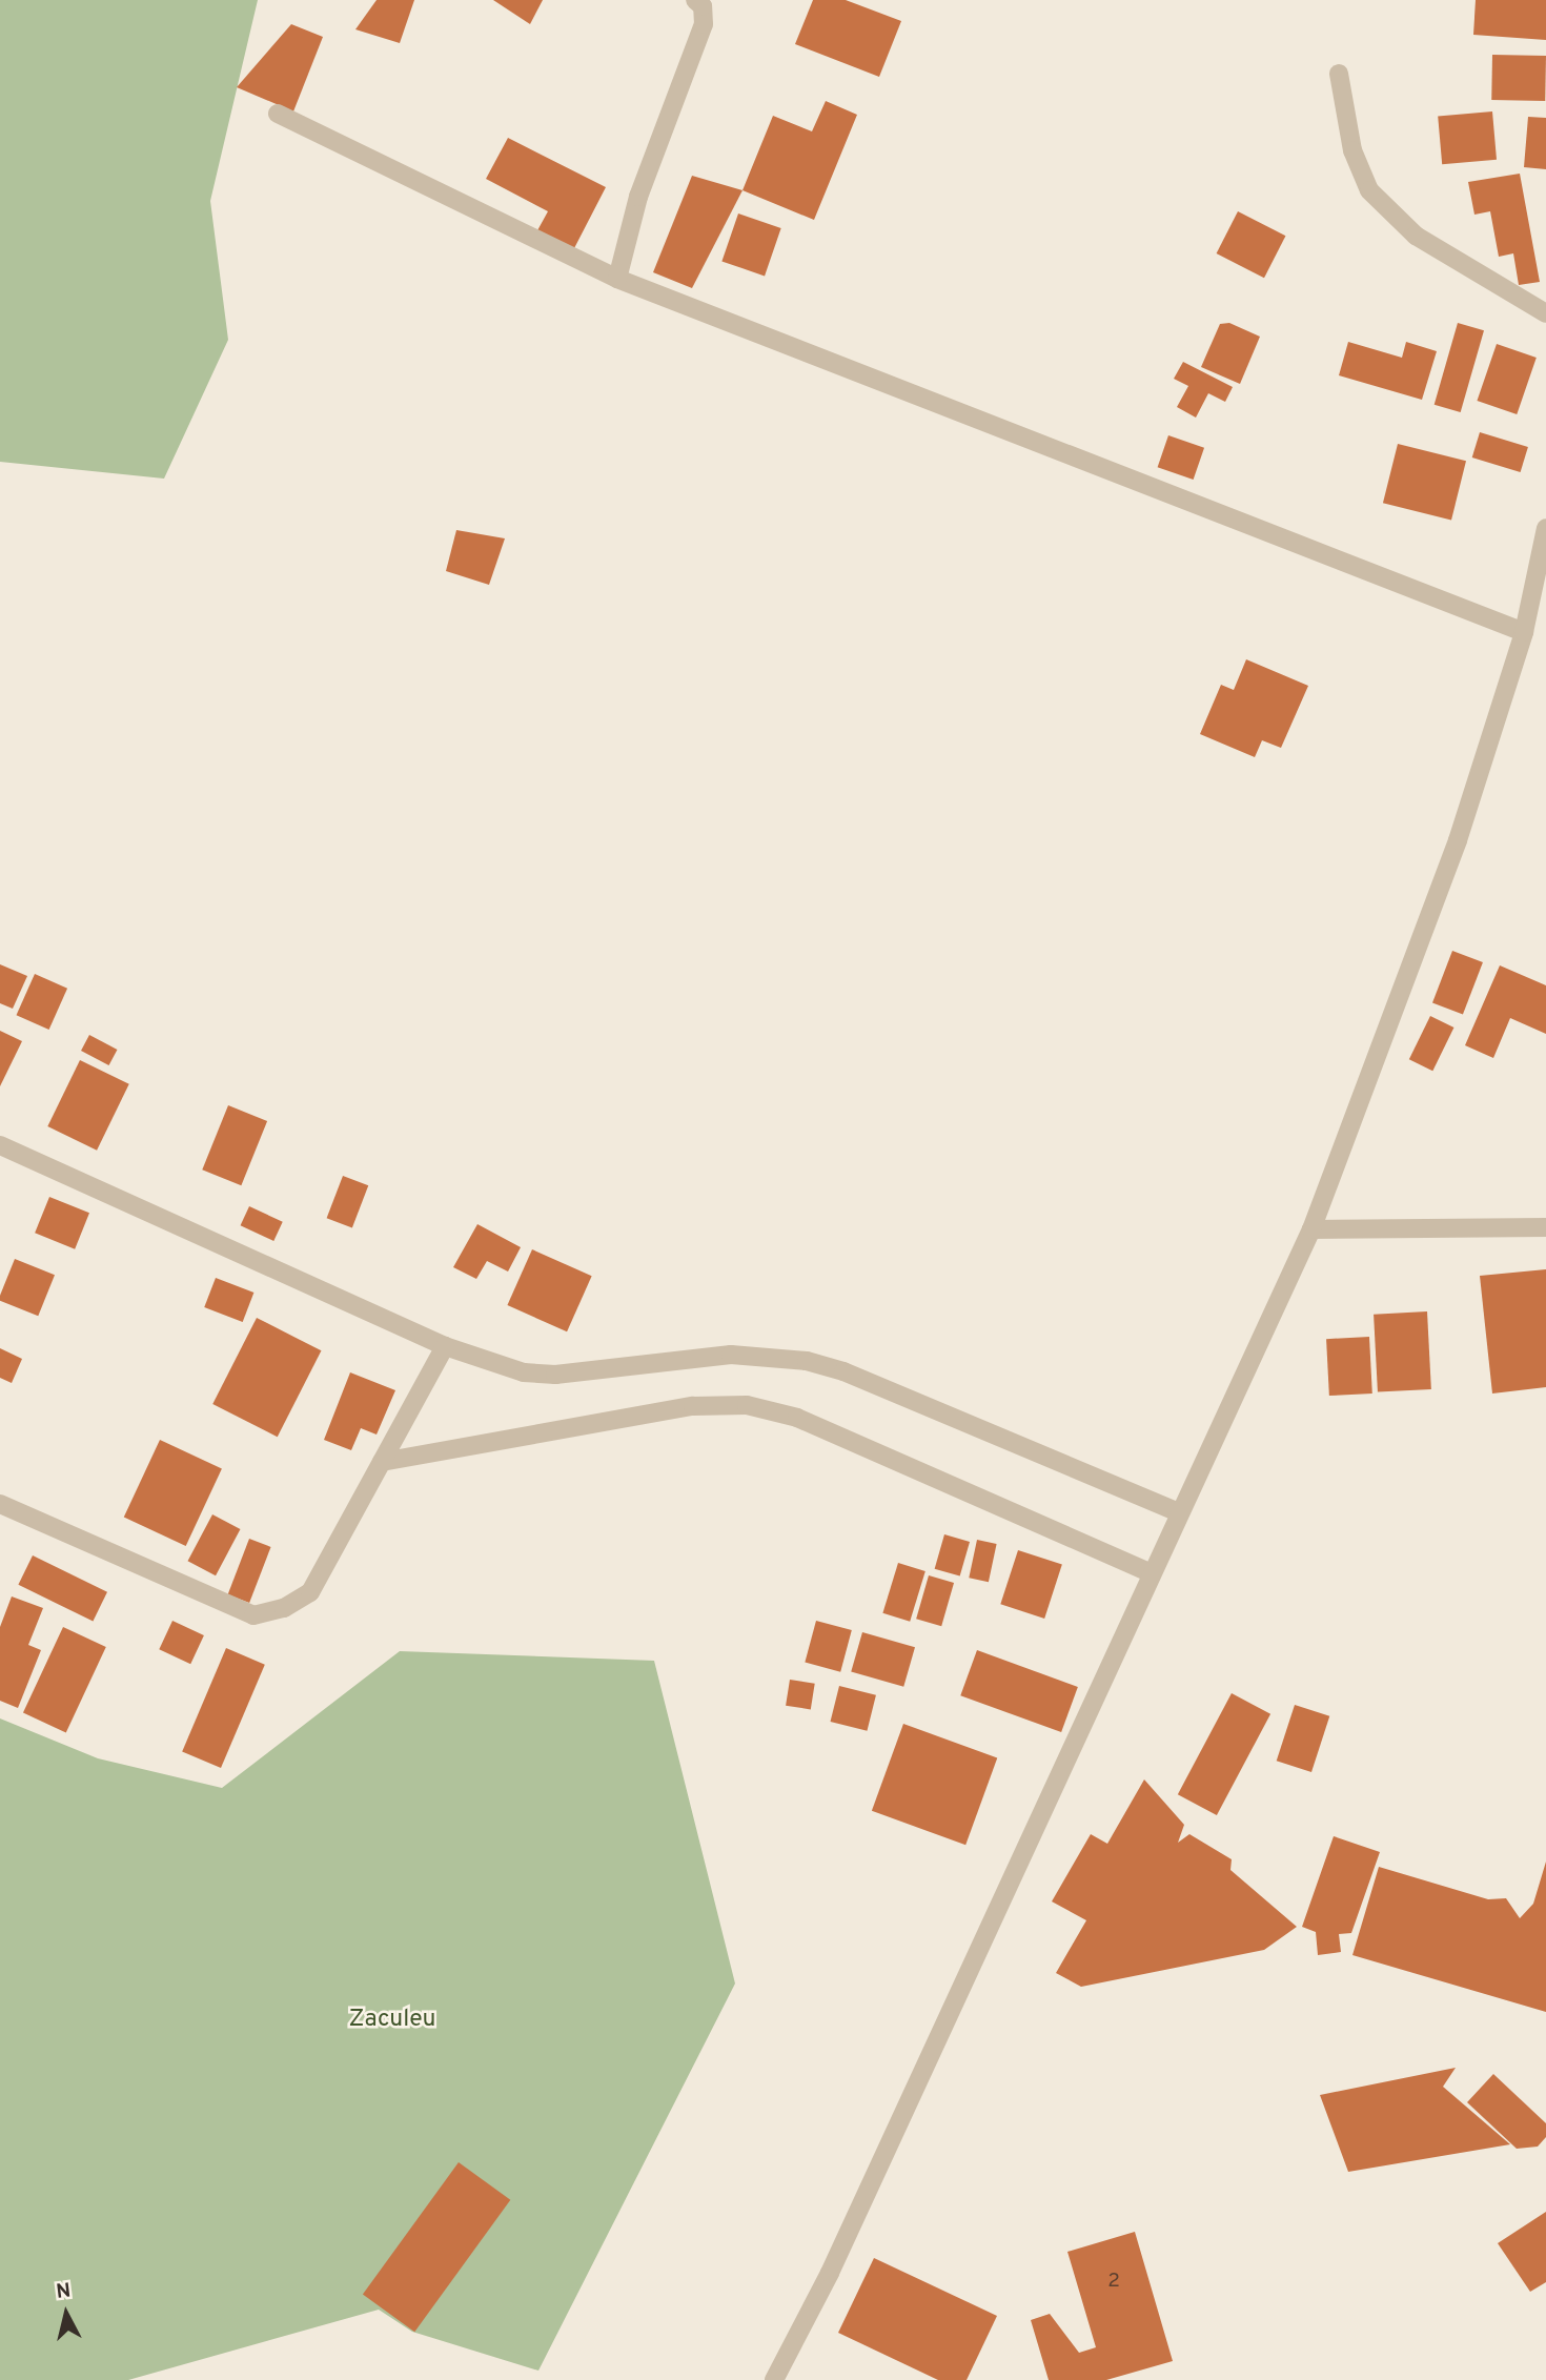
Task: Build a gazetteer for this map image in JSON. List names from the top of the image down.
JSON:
{
  "parks": ["Zaculeu"],
  "house_numbers": ["2"],
  "north": "top"
}
